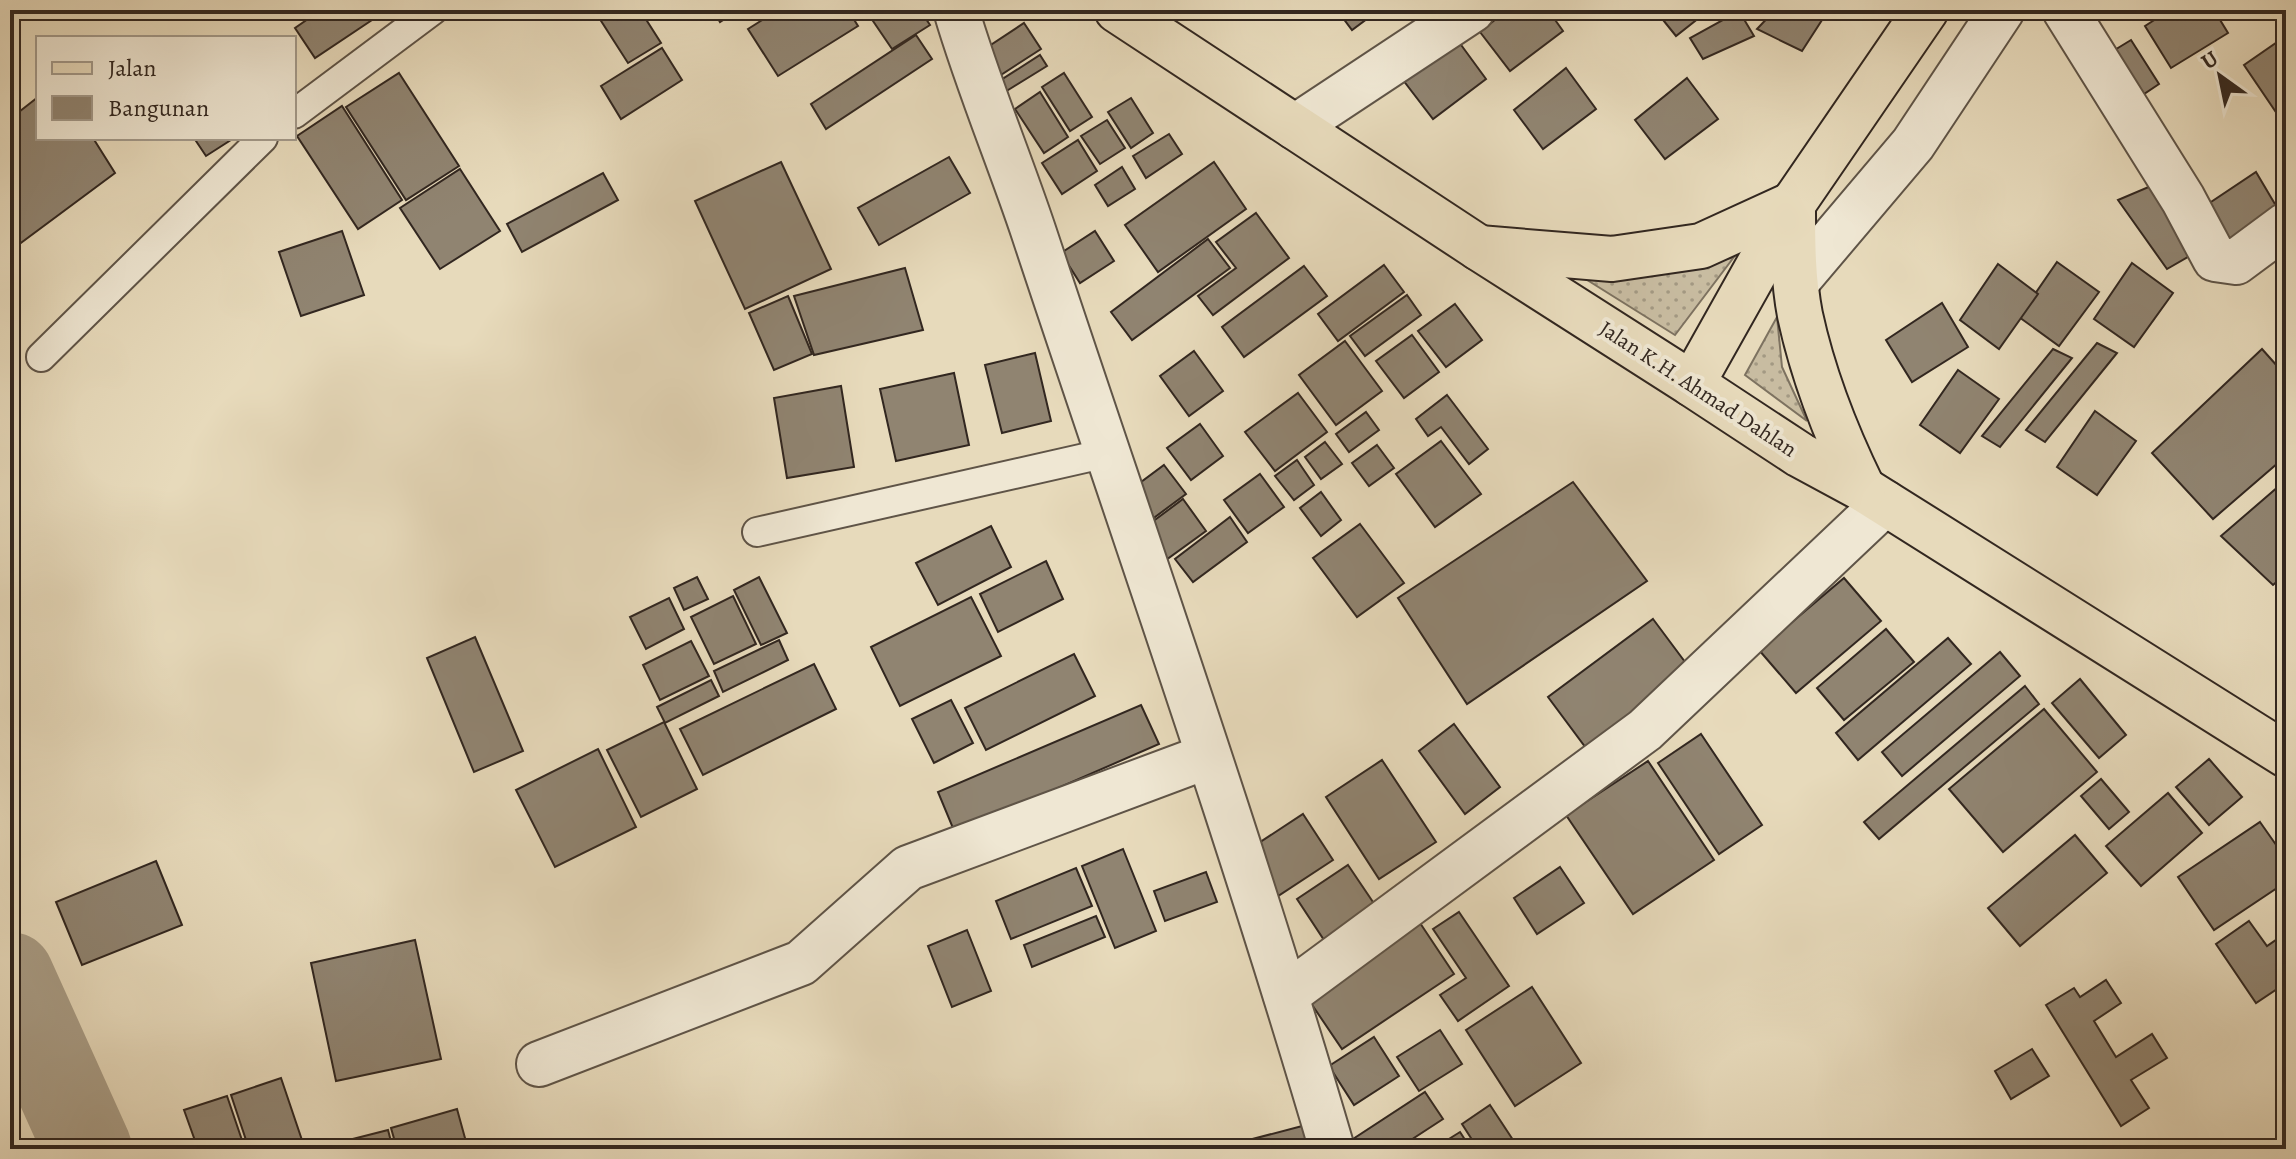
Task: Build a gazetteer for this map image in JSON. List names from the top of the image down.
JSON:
{
  "streets": {
    "main road": ["Jalan K.H. Ahmad Dahlan"]
  },
  "legend": ["Jalan", "Bangunan"],
  "north": "top left"
}
